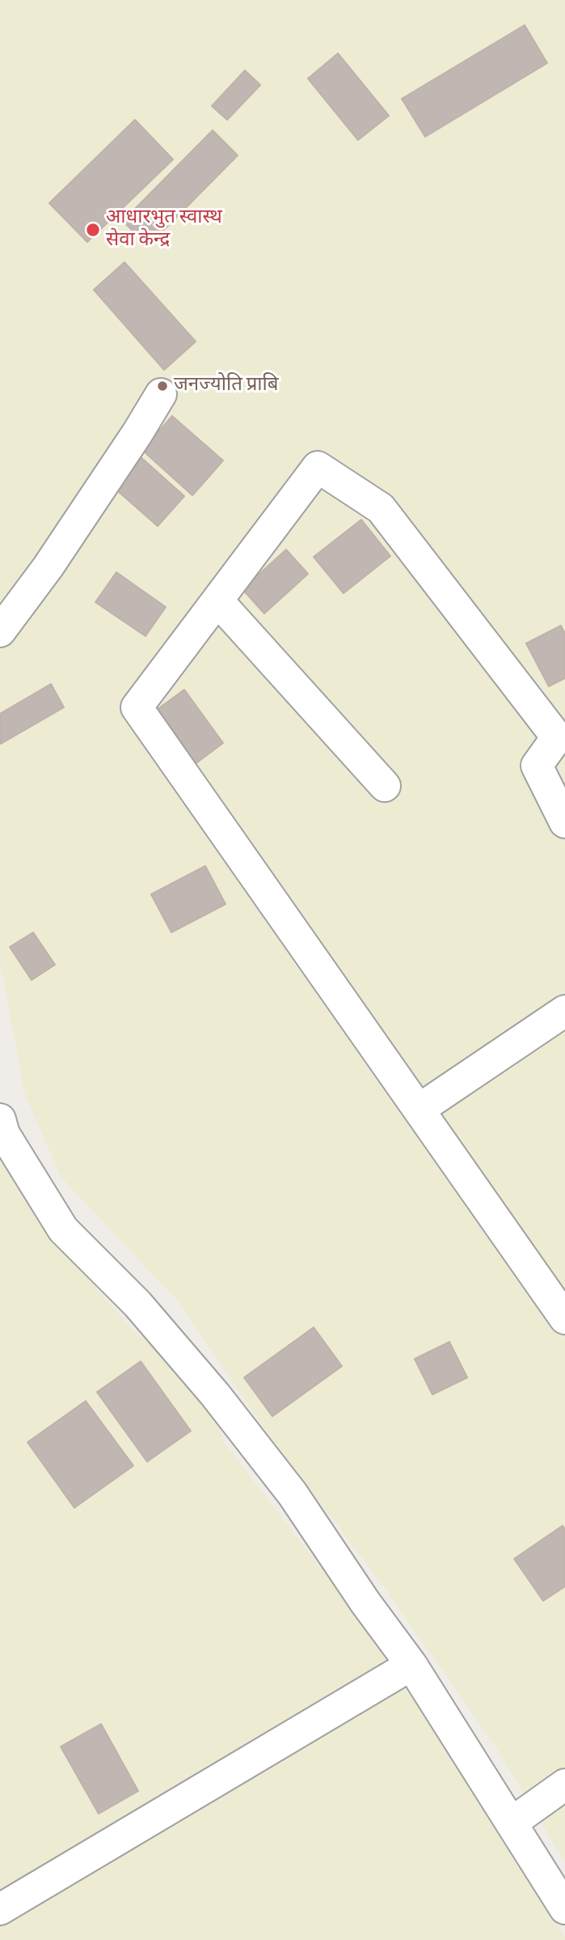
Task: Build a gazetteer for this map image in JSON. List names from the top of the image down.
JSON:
{
  "places": ["आधारभुत स्वास्थ सेवा केन्द्र", "जनज्योति प्राबि"]
}
